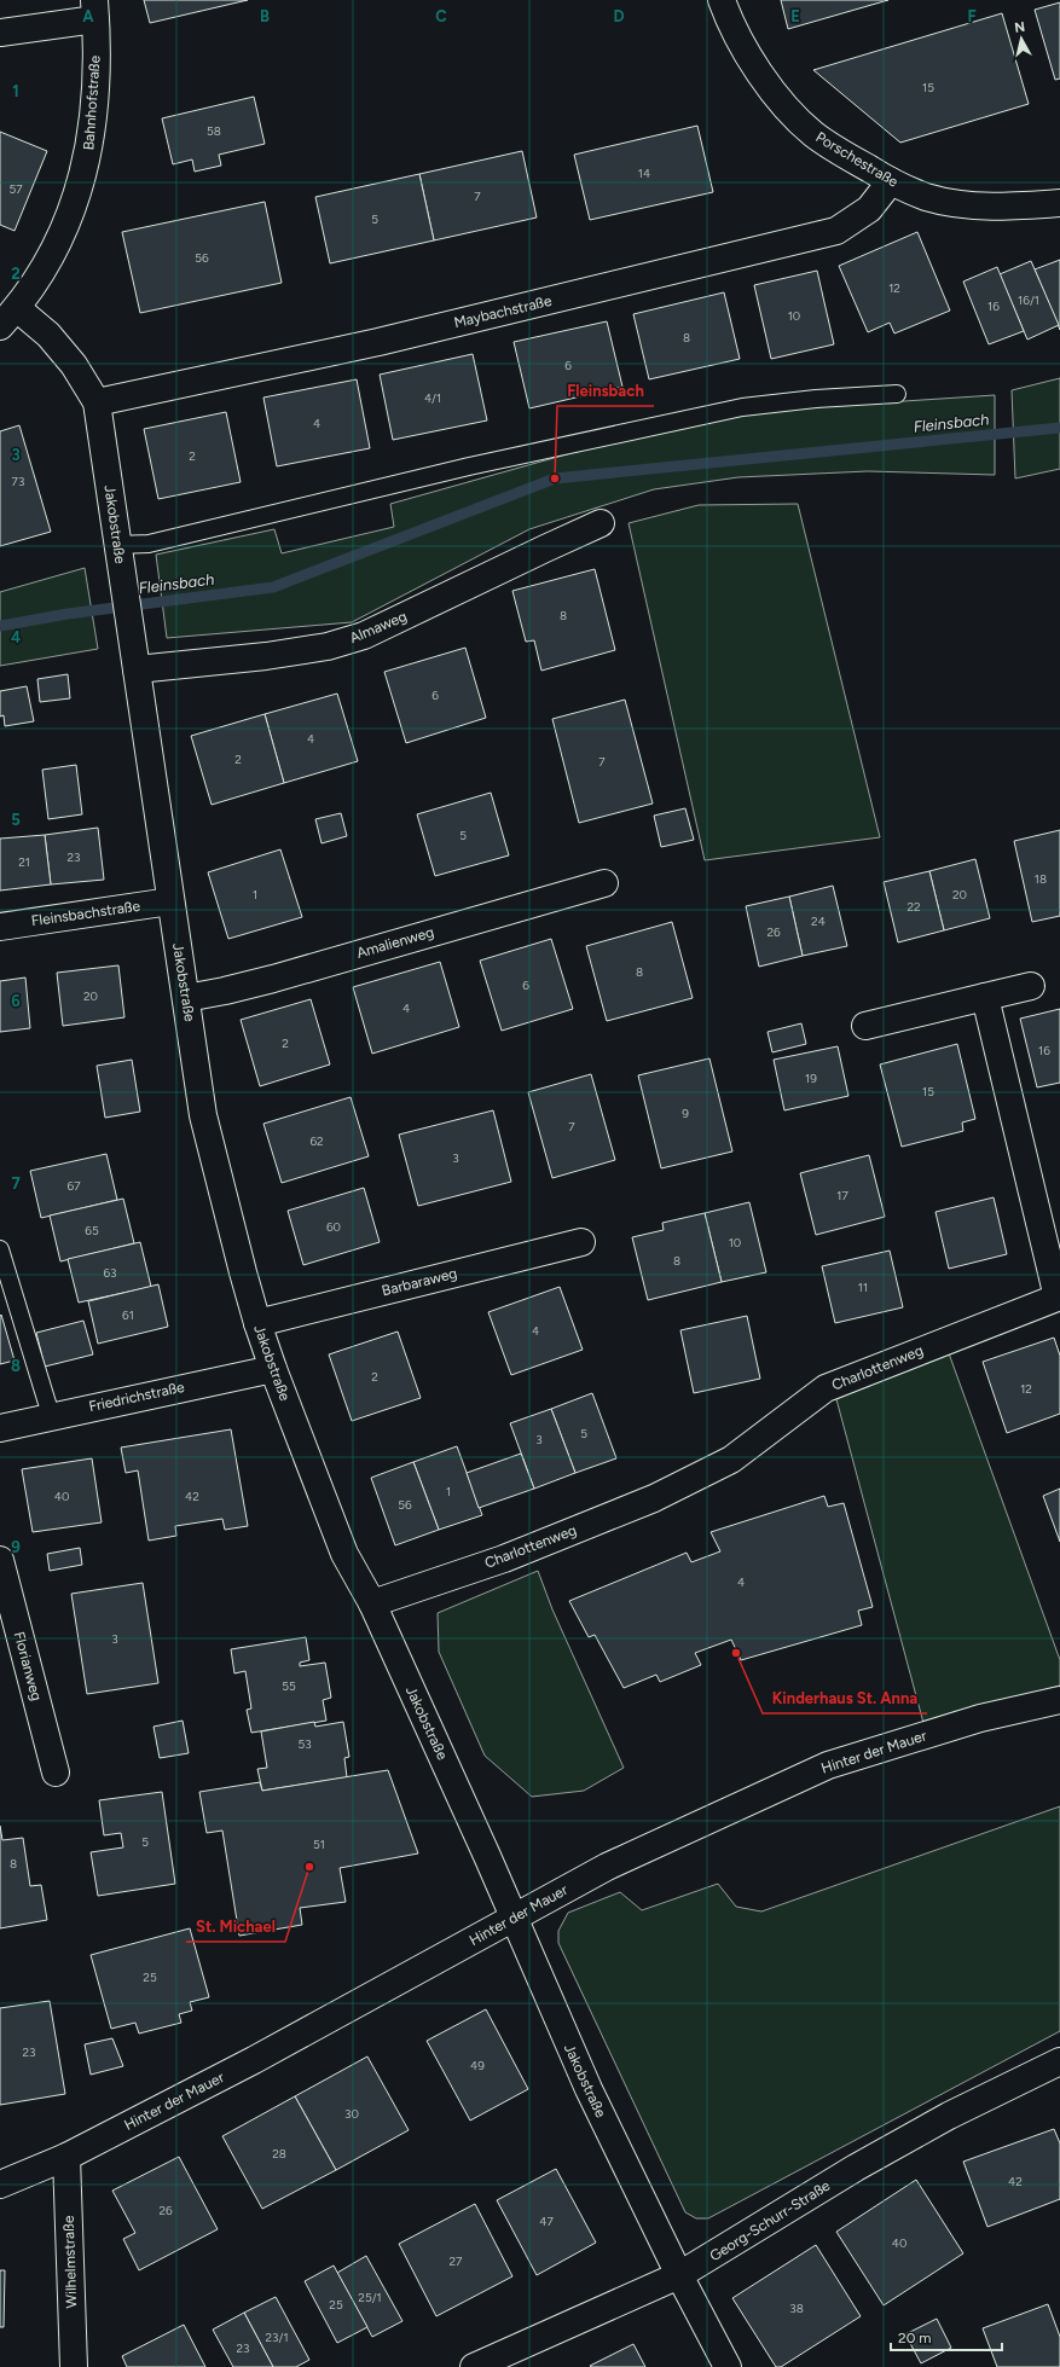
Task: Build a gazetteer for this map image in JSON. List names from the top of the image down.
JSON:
{
  "streets": {
    "street": [
      "Bahnhofstraße",
      "Porschestraße",
      "Maybachstraße",
      "Jakobstraße",
      "Almaweg",
      "Fleinsbachstraße",
      "Amalienweg",
      "Barbaraweg",
      "Charlottenweg",
      "Friedrichstraße",
      "Florianweg",
      "Hinter der Mauer",
      "Georg-Schurr-Straße",
      "Wilhelmstraße"
    ]
  },
  "crossings": [
    ["Bahnhofstraße", "Jakobstraße"],
    ["Porschestraße", "Maybachstraße"],
    ["Maybachstraße", "Jakobstraße"],
    ["Jakobstraße", "Almaweg"],
    ["Jakobstraße", "Fleinsbachstraße"],
    ["Jakobstraße", "Amalienweg"],
    ["Jakobstraße", "Barbaraweg"],
    ["Jakobstraße", "Charlottenweg"],
    ["Jakobstraße", "Friedrichstraße"],
    ["Jakobstraße", "Hinter der Mauer"],
    ["Jakobstraße", "Georg-Schurr-Straße"],
    ["Hinter der Mauer", "Wilhelmstraße"]
  ],
  "water": ["Fleinsbach"],
  "places": ["Fleinsbach", "Kinderhaus St. Anna", "St. Michael"],
  "house_numbers": [
    "15",
    "58",
    "14",
    "57",
    "7",
    "5",
    "56",
    "12",
    "16/1",
    "16",
    "10",
    "8",
    "6",
    "4/1",
    "4",
    "2",
    "73",
    "8",
    "6",
    "4",
    "2",
    "7",
    "5",
    "23",
    "21",
    "18",
    "1",
    "20",
    "22",
    "24",
    "26",
    "8",
    "6",
    "20",
    "4",
    "2",
    "16",
    "19",
    "15",
    "9",
    "7",
    "62",
    "3",
    "67",
    "17",
    "60",
    "65",
    "10",
    "8",
    "63",
    "11",
    "61",
    "4",
    "2",
    "12",
    "5",
    "3",
    "1",
    "40",
    "42",
    "56",
    "4",
    "3",
    "55",
    "53",
    "5",
    "51",
    "8",
    "25",
    "23",
    "49",
    "30",
    "28",
    "42",
    "26",
    "47",
    "40",
    "27",
    "25/1",
    "25",
    "38",
    "23/1",
    "23"
  ],
  "scale_bar": "20 m",
  "north": "top",
  "grid": {
    "columns": [
      "A",
      "B",
      "C",
      "D",
      "E",
      "F"
    ],
    "rows": [
      "1",
      "2",
      "3",
      "4",
      "5",
      "6",
      "7",
      "8",
      "9"
    ]
  }
}
